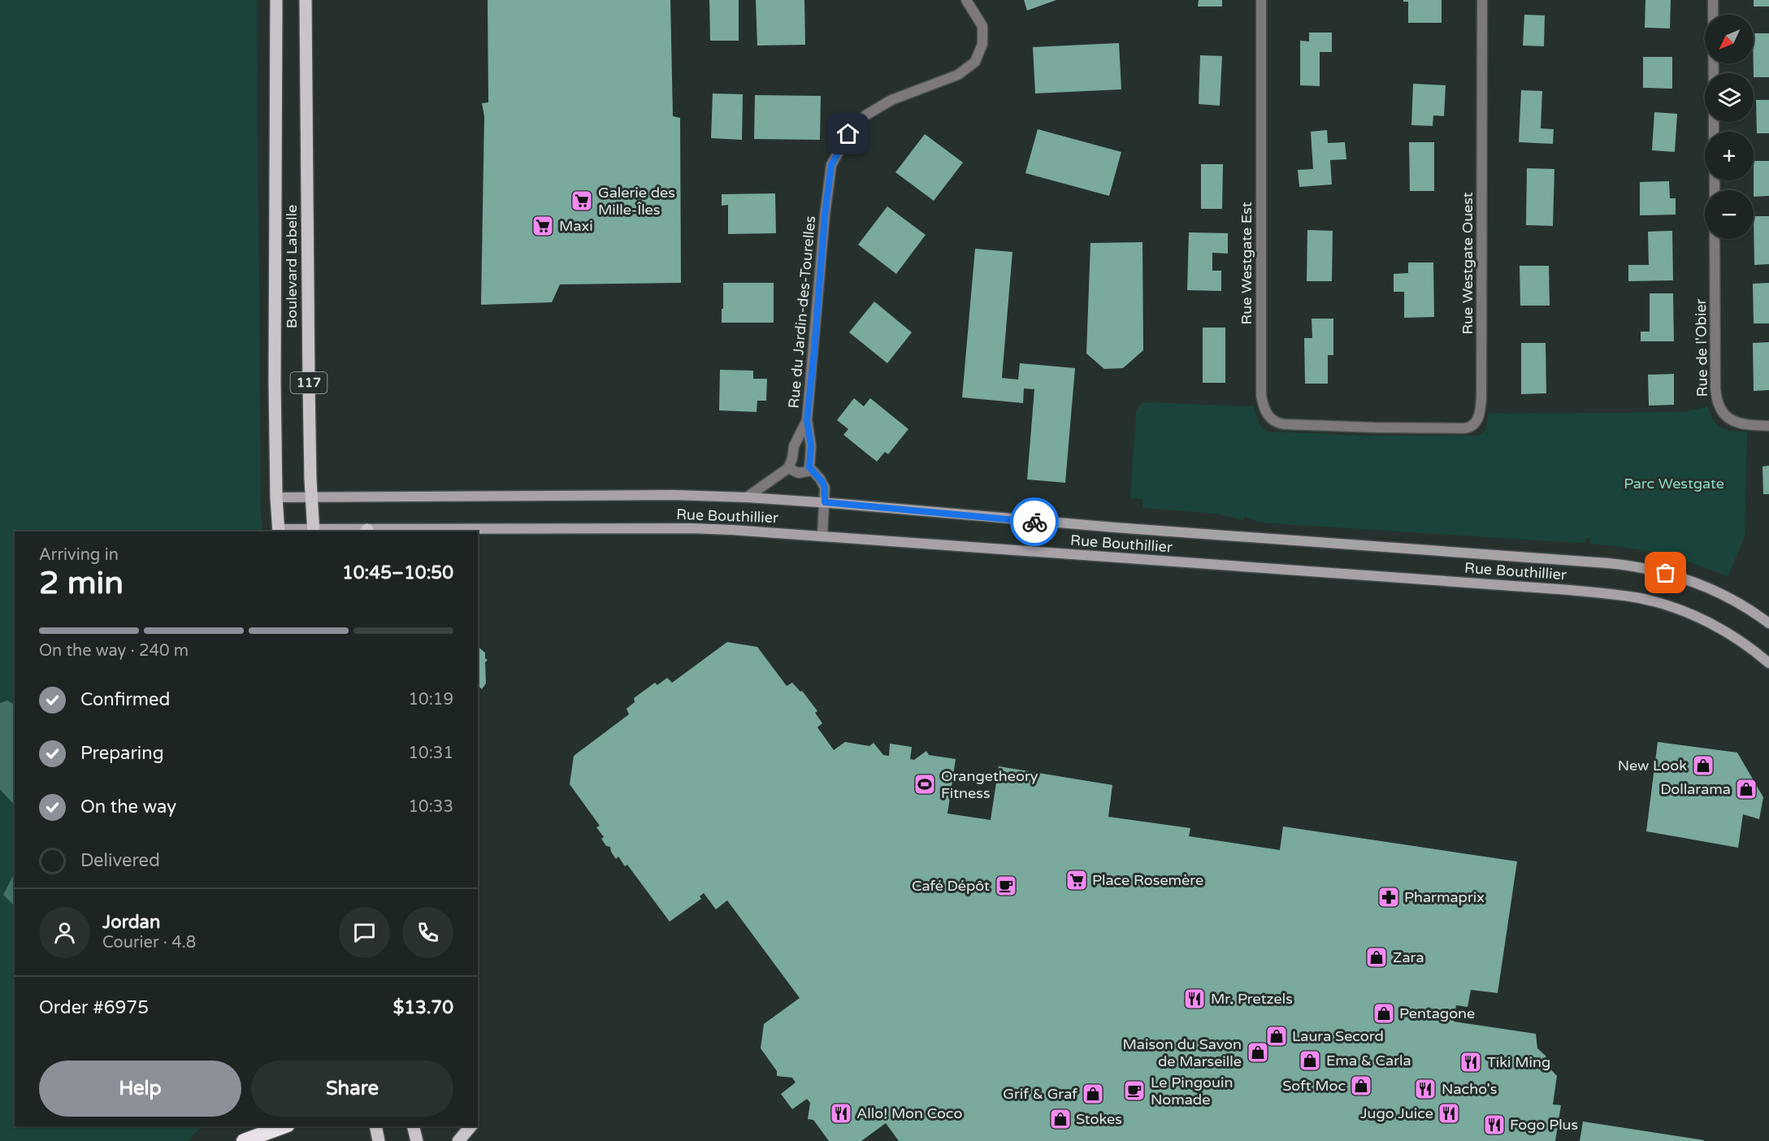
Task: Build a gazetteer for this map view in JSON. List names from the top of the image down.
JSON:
{
  "streets": {
    "main road": ["Boulevard Labelle", "117"],
    "street": [
      "Rue Westgate Est",
      "Rue Westgate Ouest",
      "Rue du Jardin-des-Tourelles",
      "Rue de l'Obier",
      "Rue Bouthillier"
    ]
  },
  "crossings": [
    ["Rue Westgate Est", "Rue Westgate Ouest"],
    ["Boulevard Labelle", "Rue Bouthillier"]
  ],
  "parks": ["Parc Westgate"],
  "places": {
    "supermarket": ["Galerie des Mille-Îles", "Maxi", "Place Rosemère"],
    "shop": [
      "New Look",
      "Dollarama",
      "Zara",
      "Pentagone",
      "Laura Secord",
      "Maison du Savon de Marseille",
      "Ema & Carla",
      "Soft Moc",
      "Grif & Graf",
      "Stokes"
    ],
    "sports": ["Orangetheory Fitness"],
    "cafe": ["Café Dépôt", "Le Pingouin Nomade"],
    "pharmacy": ["Pharmaprix"],
    "restaurant": [
      "Mr. Pretzels",
      "Tiki Ming",
      "Nacho's",
      "Allo! Mon Coco",
      "Jugo Juice",
      "Fogo Plus"
    ]
  },
  "north": "bottom left",
  "page": {
    "map_buttons": ["+", "−"],
    "heading": ["2 min", "Arriving in", "10:45–10:50"],
    "panel": [
      "Jordan",
      "Courier · 4.8",
      "Order #6975",
      "$13.70"
    ],
    "bar": "On the way · 240 m",
    "list": [
      ["Confirmed", "10:19"],
      ["Preparing", "10:31"],
      ["On the way", "10:33"],
      "Delivered"
    ],
    "buttons": ["Help", "Share"]
  }
}
